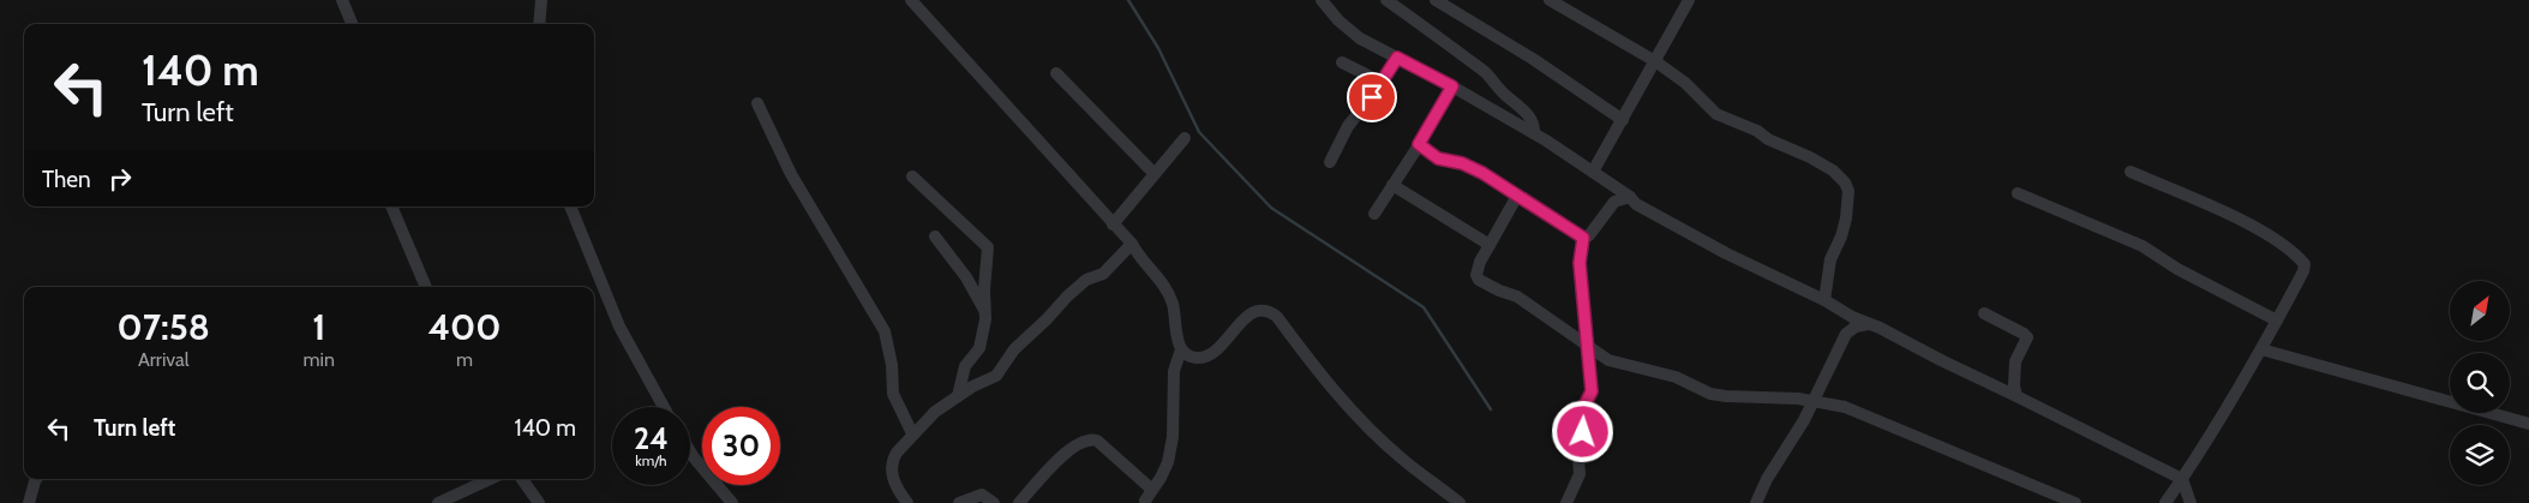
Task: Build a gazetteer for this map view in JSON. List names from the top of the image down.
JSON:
{
  "north": "top right",
  "page": {
    "turn": ["140 m", "Turn left"],
    "then": "Then",
    "eta": [
      "07:58",
      "Arrival",
      "1",
      "min",
      "400",
      "m"
    ],
    "list": [
      {
        "name": "Turn left",
        "value": "140 m"
      }
    ],
    "speed": "24 km/h",
    "limit": "30"
  }
}
